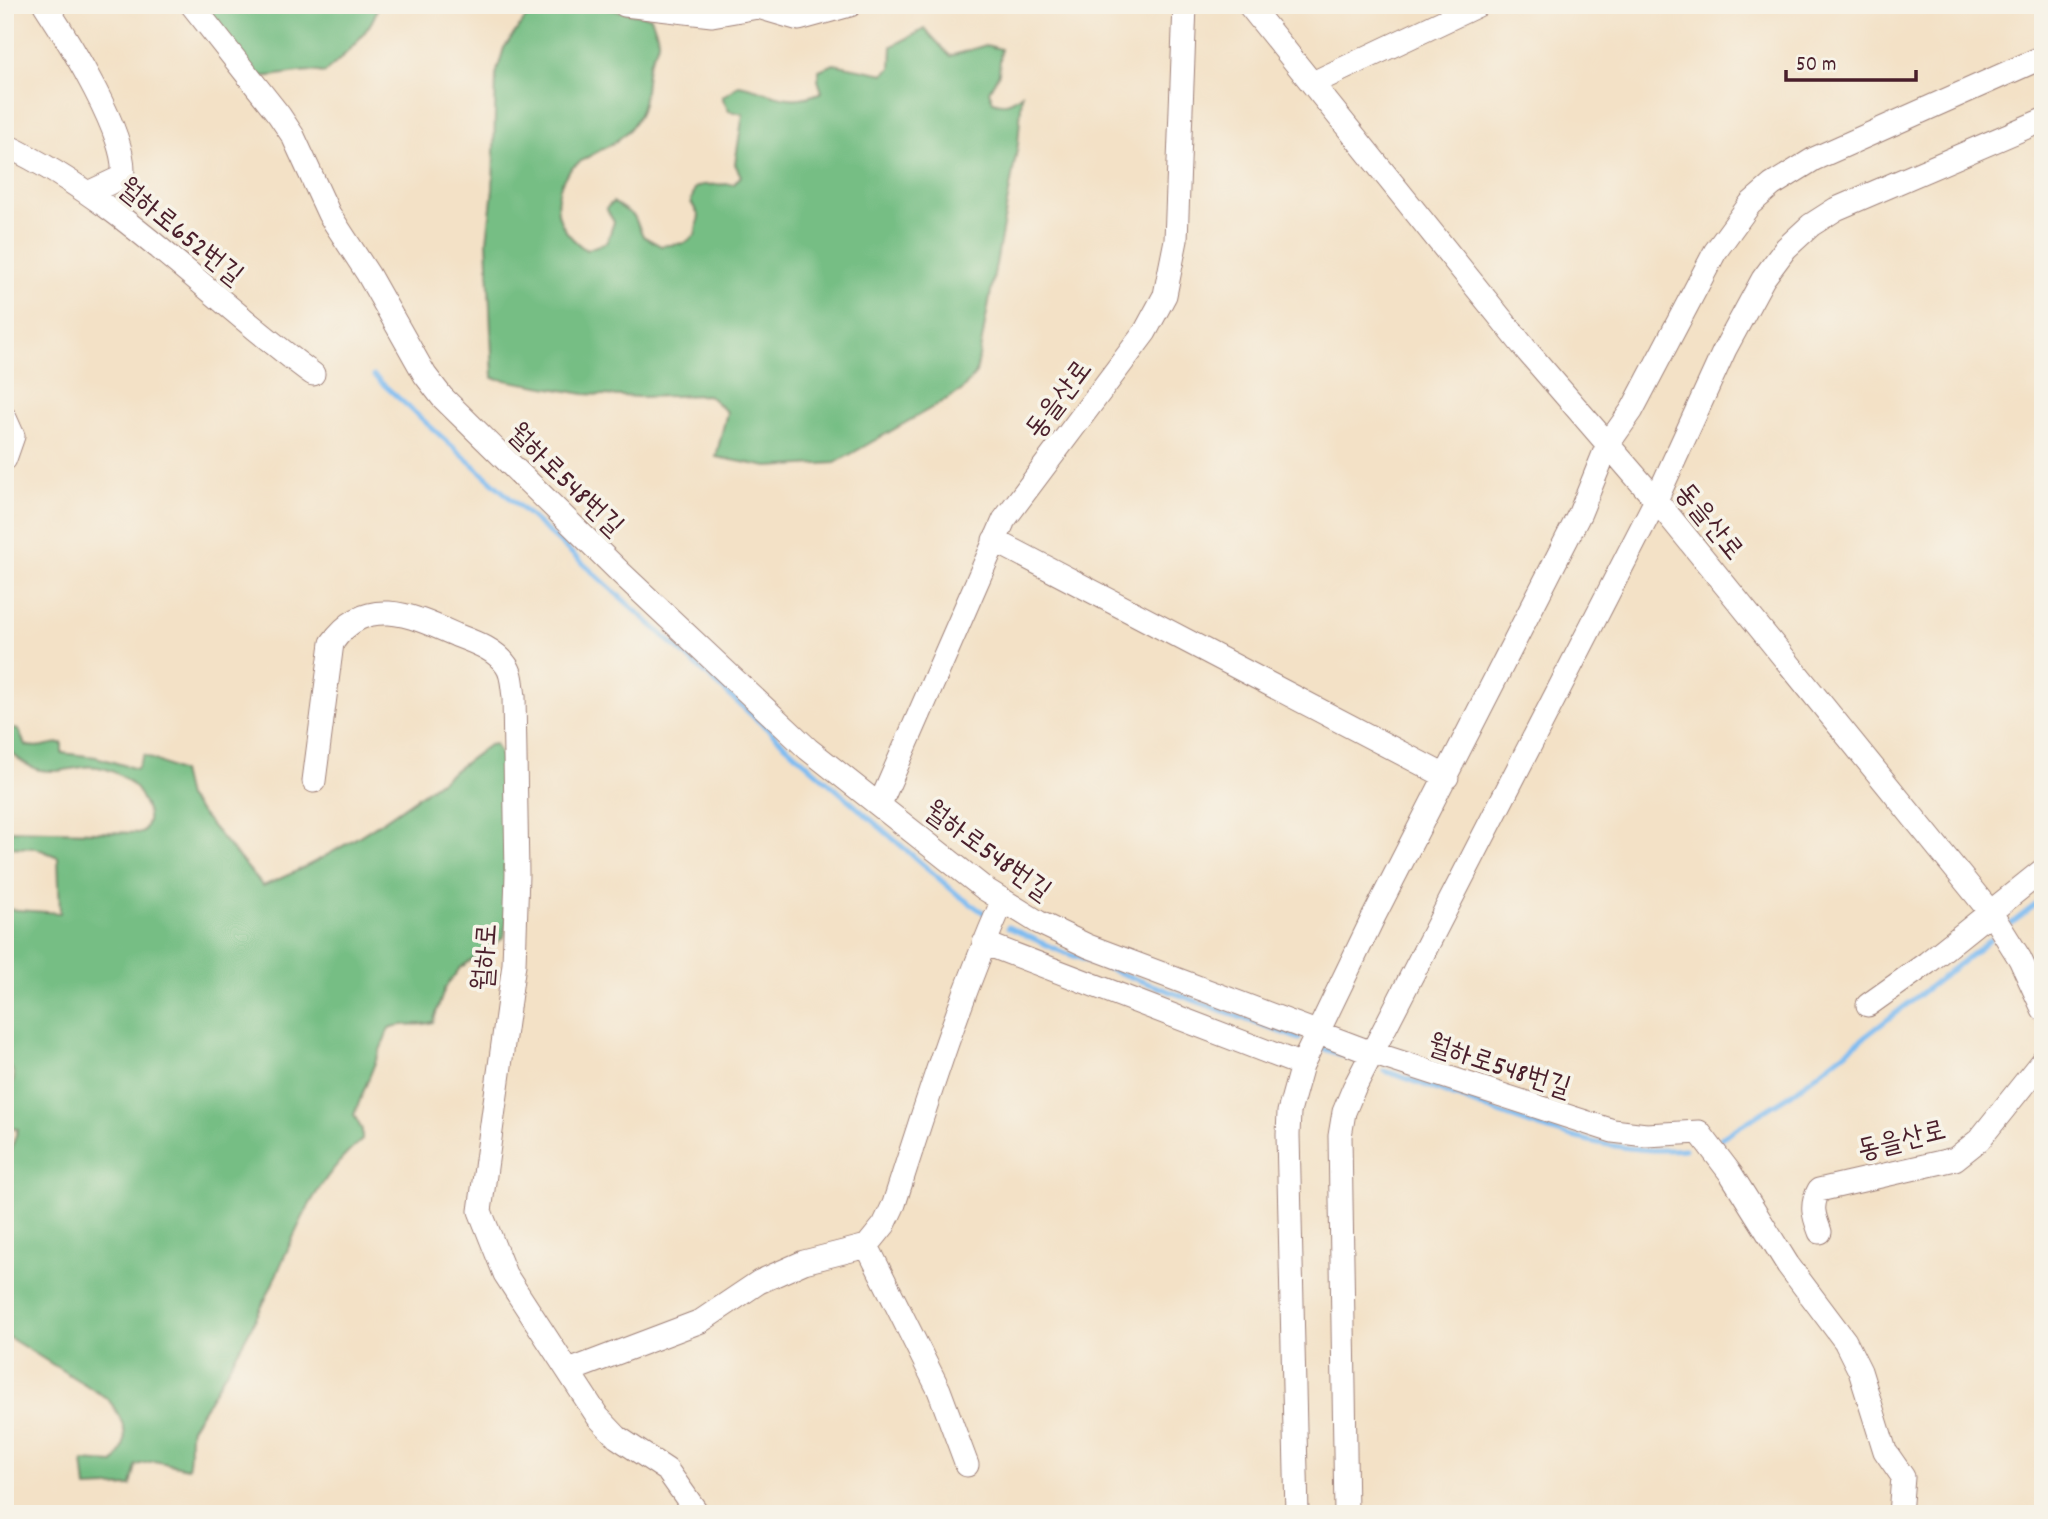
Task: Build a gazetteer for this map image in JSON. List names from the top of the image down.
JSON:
{
  "streets": {
    "street": [
      "월하로652번길",
      "동을산로",
      "월하로548번길",
      "월하로"
    ]
  },
  "crossings": [
    ["동을산로", "월하로548번길"]
  ],
  "scale_bar": "50 m"
}
